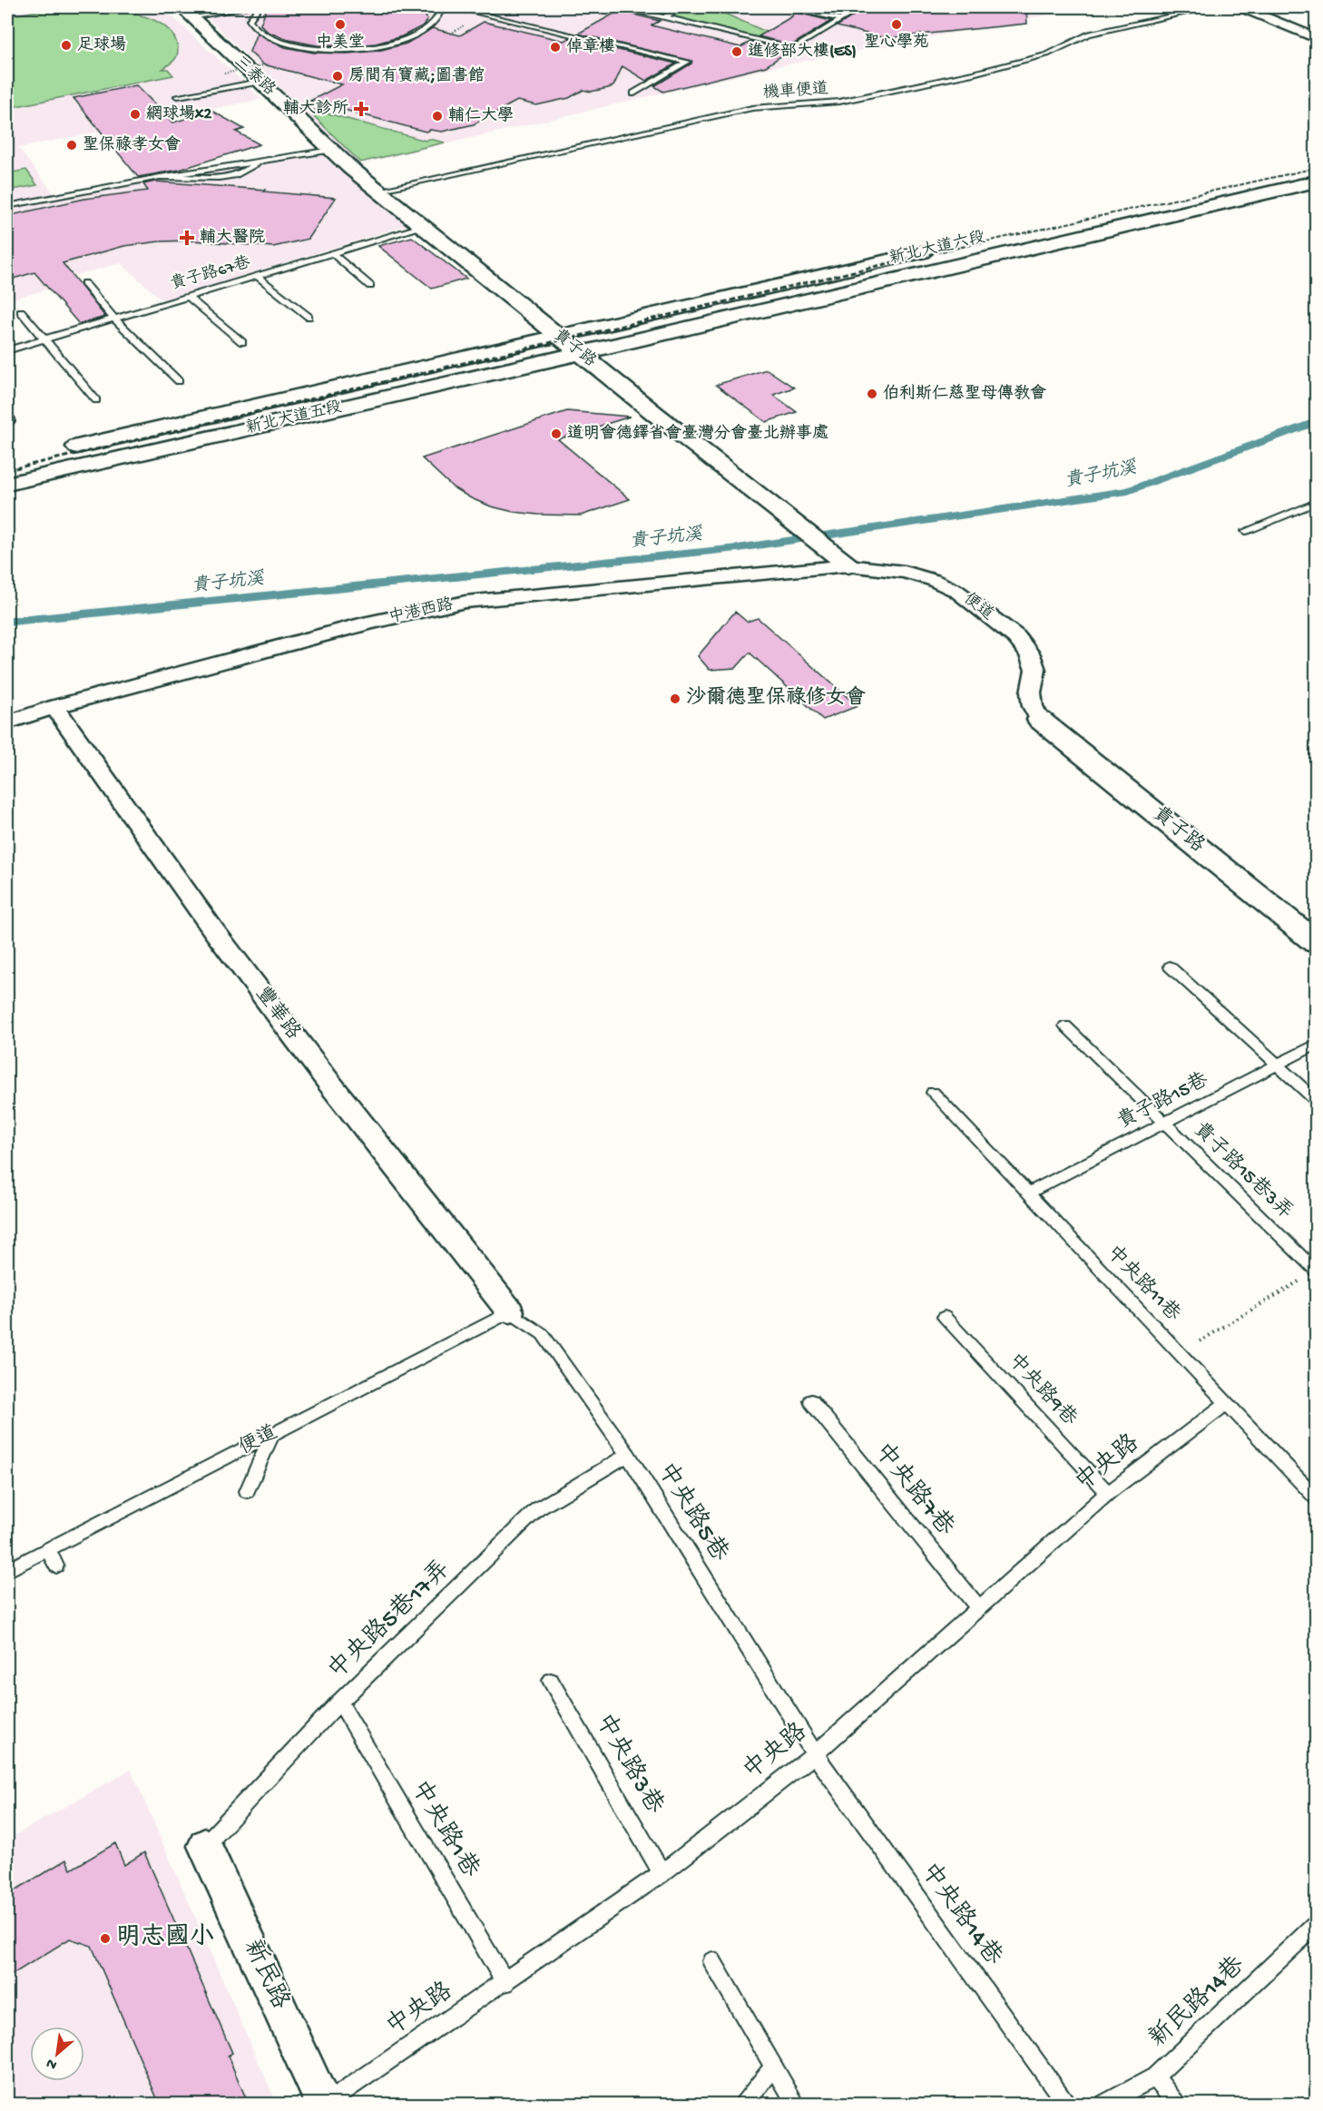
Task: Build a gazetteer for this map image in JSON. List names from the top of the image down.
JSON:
{
  "streets": {
    "main road": [
      "三泰路",
      "新北大道六段",
      "貴子路",
      "新北大道五段"
    ],
    "street": [
      "便道",
      "中港西路",
      "豐華路",
      "新民路"
    ],
    "lane": [
      "機車便道",
      "貴子路67巷",
      "貴子路15巷",
      "貴子路15巷3弄",
      "中央路11巷",
      "中央路9巷",
      "中央路",
      "中央路7巷",
      "中央路5巷",
      "中央路5巷17弄",
      "中央路3巷",
      "中央路1巷",
      "中央路14巷",
      "新民路14巷"
    ]
  },
  "crossings": [
    ["三泰路", "貴子路"],
    ["機車便道", "貴子路"],
    ["新北大道六段", "貴子路"],
    ["新北大道六段", "新北大道五段"],
    ["貴子路67巷", "貴子路"],
    ["貴子路", "新北大道五段"],
    ["貴子路", "便道"],
    ["貴子路", "中港西路"],
    ["便道", "中港西路"],
    ["便道", "豐華路"],
    ["便道", "中央路5巷"],
    ["中港西路", "豐華路"],
    ["豐華路", "中央路5巷"],
    ["貴子路15巷", "貴子路15巷3弄"],
    ["貴子路15巷", "中央路11巷"],
    ["中央路11巷", "中央路"],
    ["中央路9巷", "中央路"],
    ["中央路", "中央路7巷"],
    ["中央路", "中央路5巷"],
    ["中央路", "中央路3巷"],
    ["中央路", "中央路1巷"],
    ["中央路", "中央路14巷"],
    ["中央路", "新民路"],
    ["中央路5巷", "中央路5巷17弄"],
    ["中央路5巷", "中央路14巷"],
    ["中央路5巷17弄", "中央路1巷"],
    ["中央路5巷17弄", "新民路"]
  ],
  "water": ["貴子坑溪"],
  "places": {
    "other": [
      "中美堂",
      "聖心學苑",
      "足球場",
      "倬章樓",
      "進修部大樓(ES)",
      "房間有寶藏;圖書館",
      "網球場x2",
      "輔仁大學",
      "聖保祿孝女會",
      "伯利斯仁慈聖母傳教會",
      "道明會德鐸省會臺灣分會臺北辦事處",
      "沙爾德聖保祿修女會",
      "明志國小"
    ],
    "health": ["輔大診所", "輔大醫院"]
  },
  "north": "bottom left"
}
